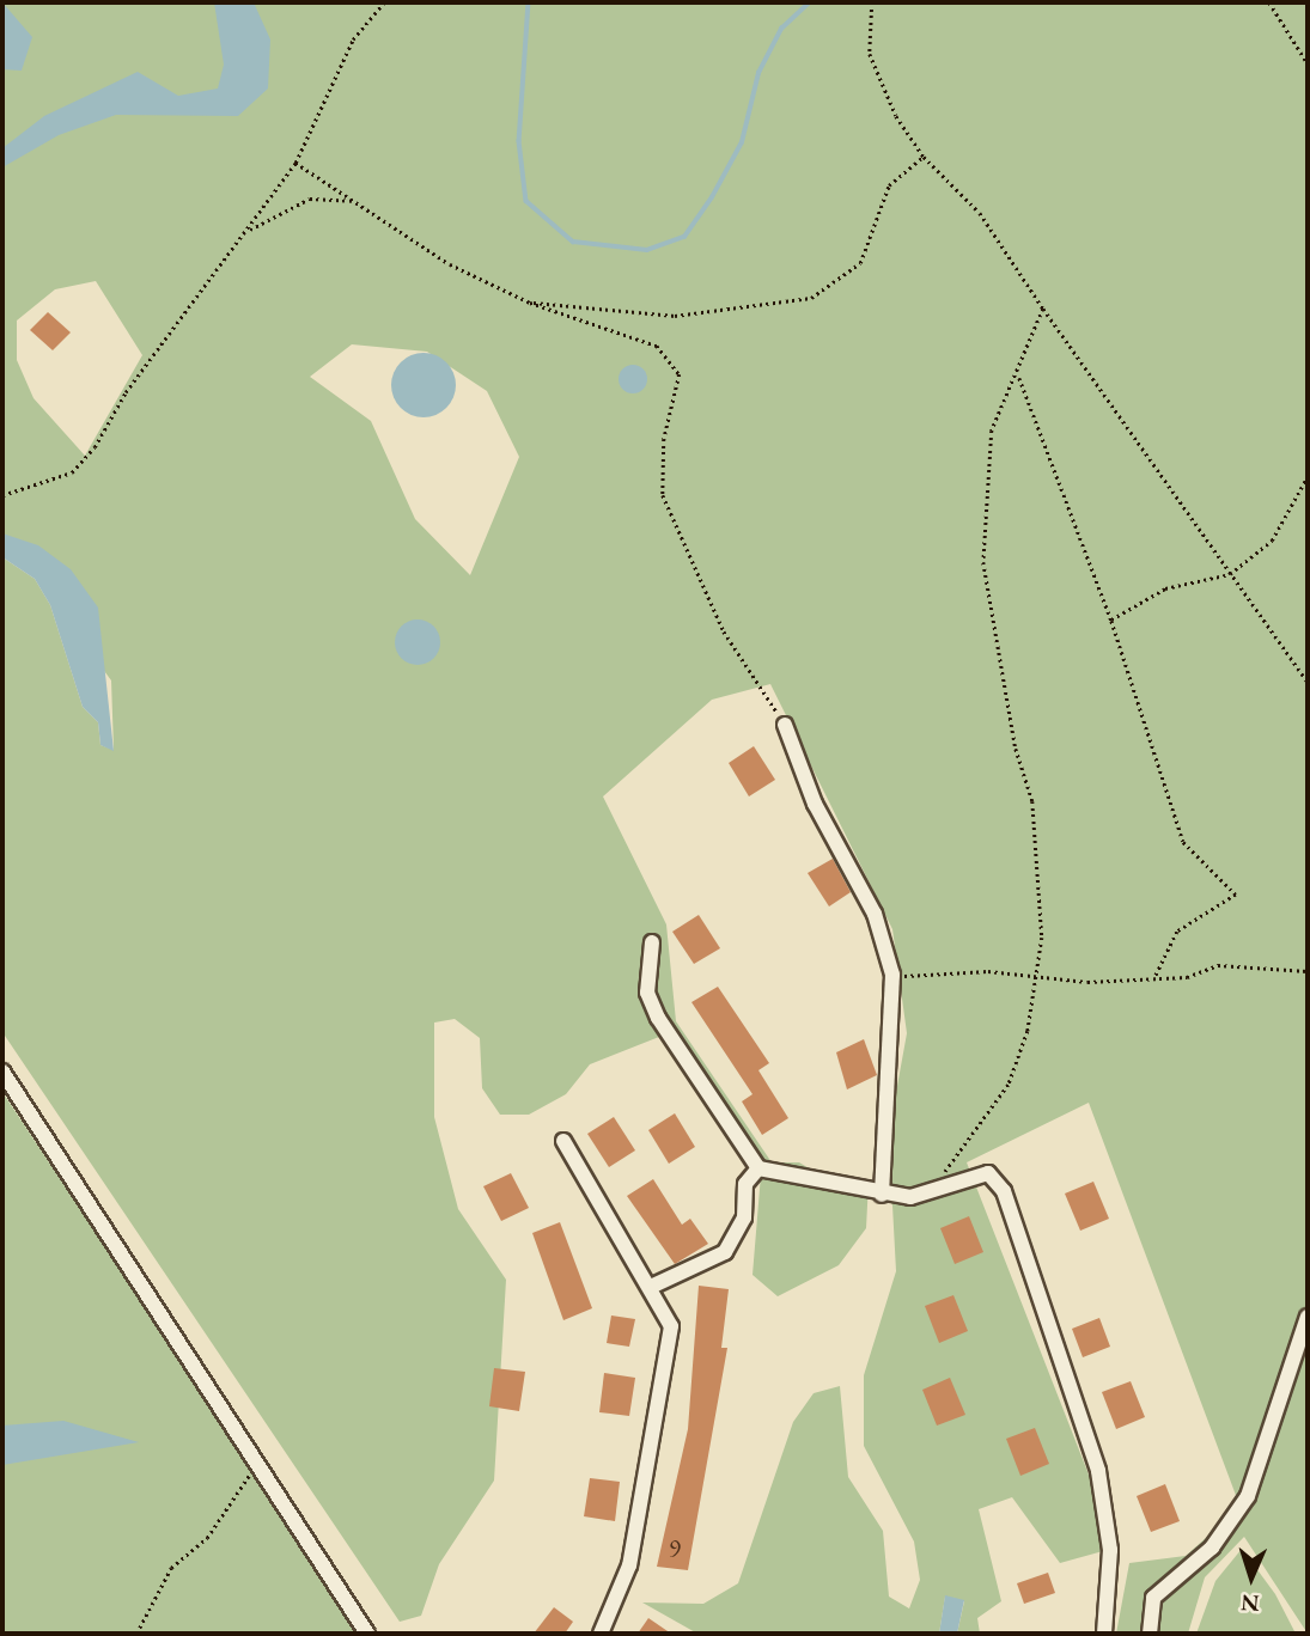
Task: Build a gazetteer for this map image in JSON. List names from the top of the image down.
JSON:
{
  "house_numbers": ["9"],
  "north": "bottom"
}
